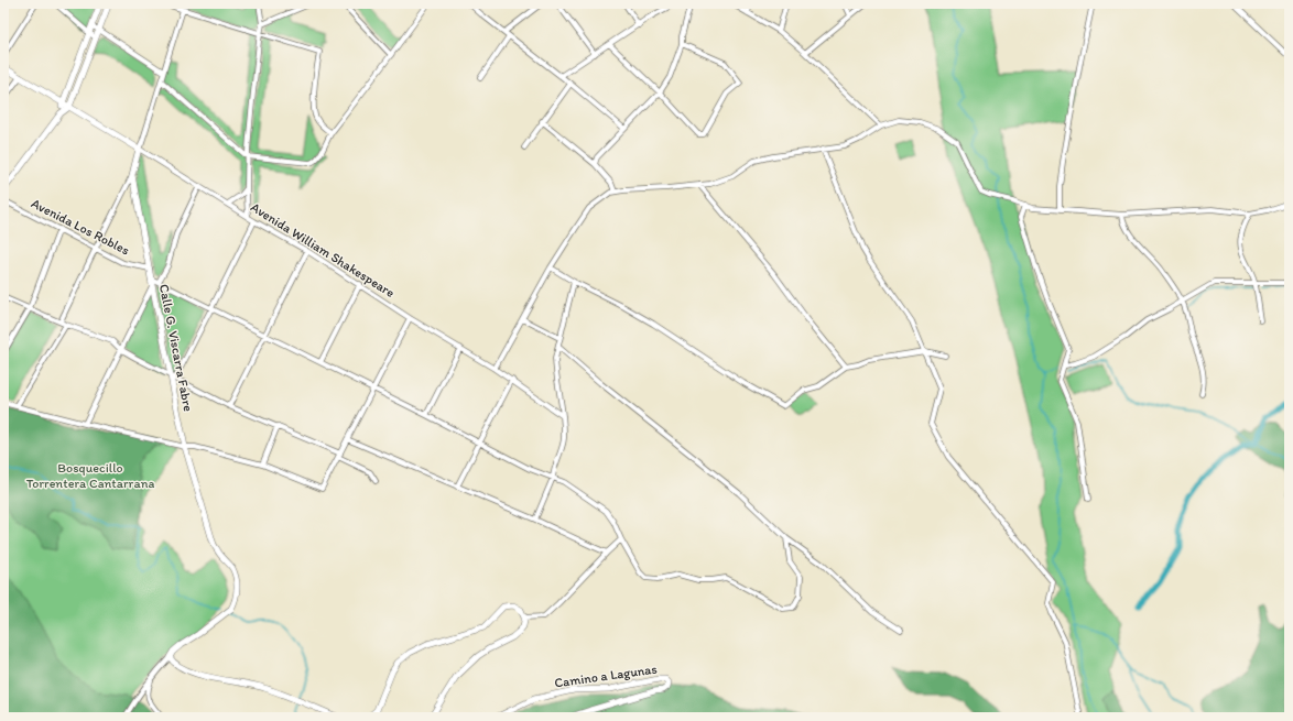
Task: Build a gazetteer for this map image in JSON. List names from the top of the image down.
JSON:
{
  "streets": {
    "street": [
      "Avenida Los Robles",
      "Avenida William Shakespeare",
      "Calle G. Viscarra Fabre",
      "Camino a Lagunas"
    ]
  },
  "crossings": [
    ["Avenida Los Robles", "Calle G. Viscarra Fabre"],
    ["Avenida William Shakespeare", "Calle G. Viscarra Fabre"]
  ],
  "parks": ["Bosquecillo Torrentera Cantarrana"]
}
